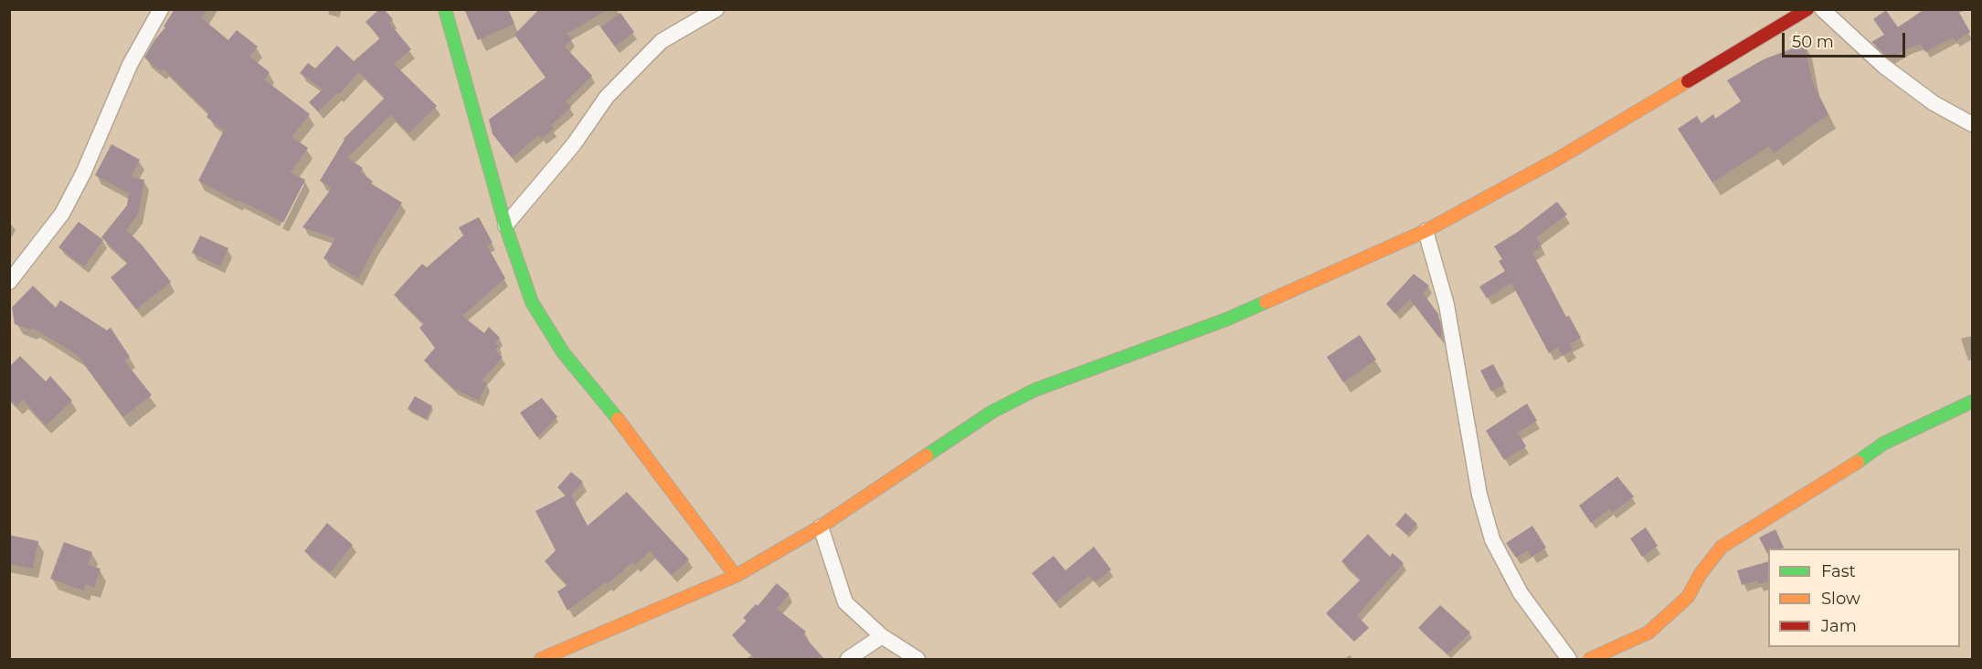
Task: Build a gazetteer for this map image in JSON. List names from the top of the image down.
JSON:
{
  "legend": ["Fast", "Slow", "Jam"],
  "scale_bar": "50 m"
}
